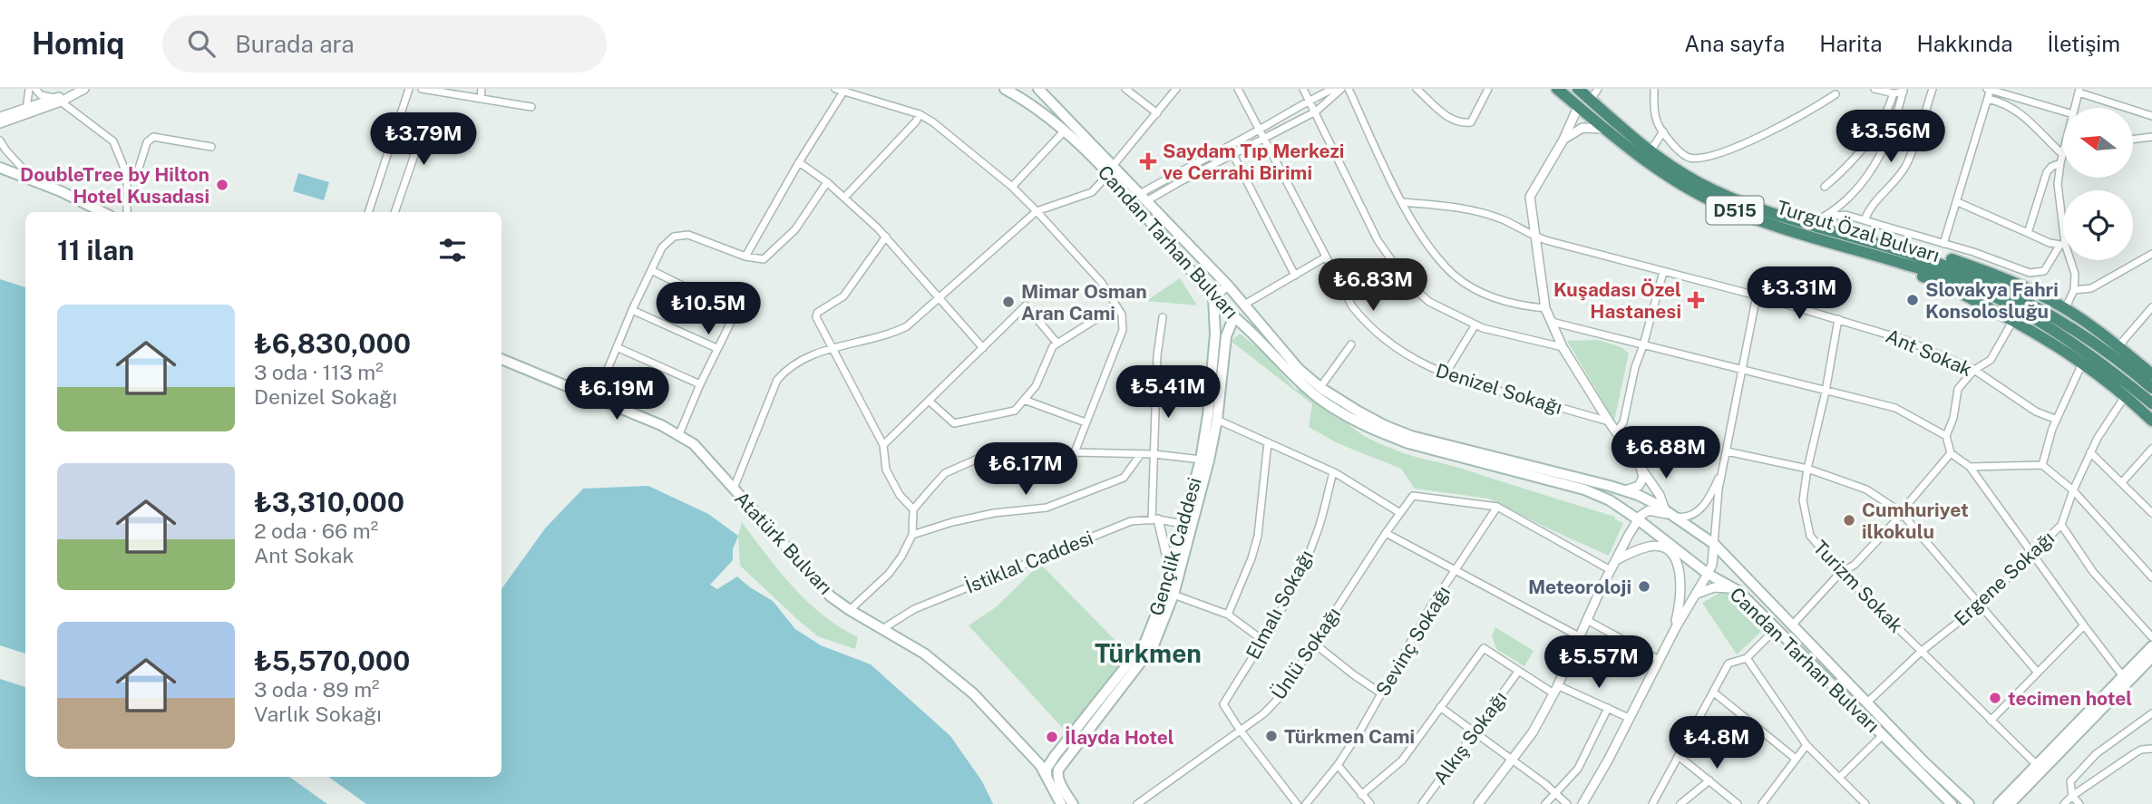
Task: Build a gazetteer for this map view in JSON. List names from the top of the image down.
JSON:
{
  "streets": {
    "highway": ["D515", "Turgut Özal Bulvarı"],
    "main road": ["Candan Tarhan Bulvarı", "Atatürk Bulvarı", "Gençlik Caddesi"],
    "street": [
      "Ant Sokak",
      "Denizel Sokağı",
      "İstiklal Caddesi",
      "Ergene Sokağı",
      "Turizm Sokak",
      "Elmalı Sokağı",
      "Sevinç Sokağı",
      "Ünlü Sokağı",
      "Alkış Sokağı"
    ]
  },
  "crossings": [
    ["Candan Tarhan Bulvarı", "Gençlik Caddesi"],
    ["Candan Tarhan Bulvarı", "Ergene Sokağı"],
    ["Ant Sokak", "Turizm Sokak"],
    ["Atatürk Bulvarı", "Gençlik Caddesi"],
    ["Atatürk Bulvarı", "İstiklal Caddesi"],
    ["Gençlik Caddesi", "İstiklal Caddesi"],
    ["Ergene Sokağı", "Turizm Sokak"],
    ["Elmalı Sokağı", "Ünlü Sokağı"],
    ["Sevinç Sokağı", "Ünlü Sokağı"]
  ],
  "districts": ["Türkmen"],
  "places": {
    "health": ["Saydam Tıp Merkezi ve Cerrahi Birimi", "Kuşadası Özel Hastanesi"],
    "other": [
      "DoubleTree by Hilton Hotel Kusadasi",
      "Slovakya Fahri Konsolosluğu",
      "Mimar Osman Aran Cami",
      "Cumhuriyet ilkokulu",
      "Meteoroloji",
      "tecimen hotel",
      "Türkmen Cami",
      "İlayda Hotel"
    ]
  },
  "north": "left",
  "page": {
    "header": "Homiq",
    "search": "Burada ara",
    "nav": [
      "Ana sayfa",
      "Harita",
      "Hakkında",
      "İletişim"
    ],
    "price": [
      "₺3.56M",
      "₺3.79M",
      "₺6.83M",
      "₺3.31M",
      "₺10.5M",
      "₺5.41M",
      "₺6.19M",
      "₺6.88M",
      "₺6.17M",
      "₺5.57M",
      "₺4.8M"
    ],
    "heading": "11 ilan",
    "list": [
      {
        "name": "₺6,830,000",
        "note": "3 oda · 113 m² · Denizel Sokağı"
      },
      {
        "name": "₺3,310,000",
        "note": "2 oda · 66 m² · Ant Sokak"
      },
      {
        "name": "₺5,570,000",
        "note": "3 oda · 89 m² · Varlık Sokağı"
      }
    ]
  }
}
